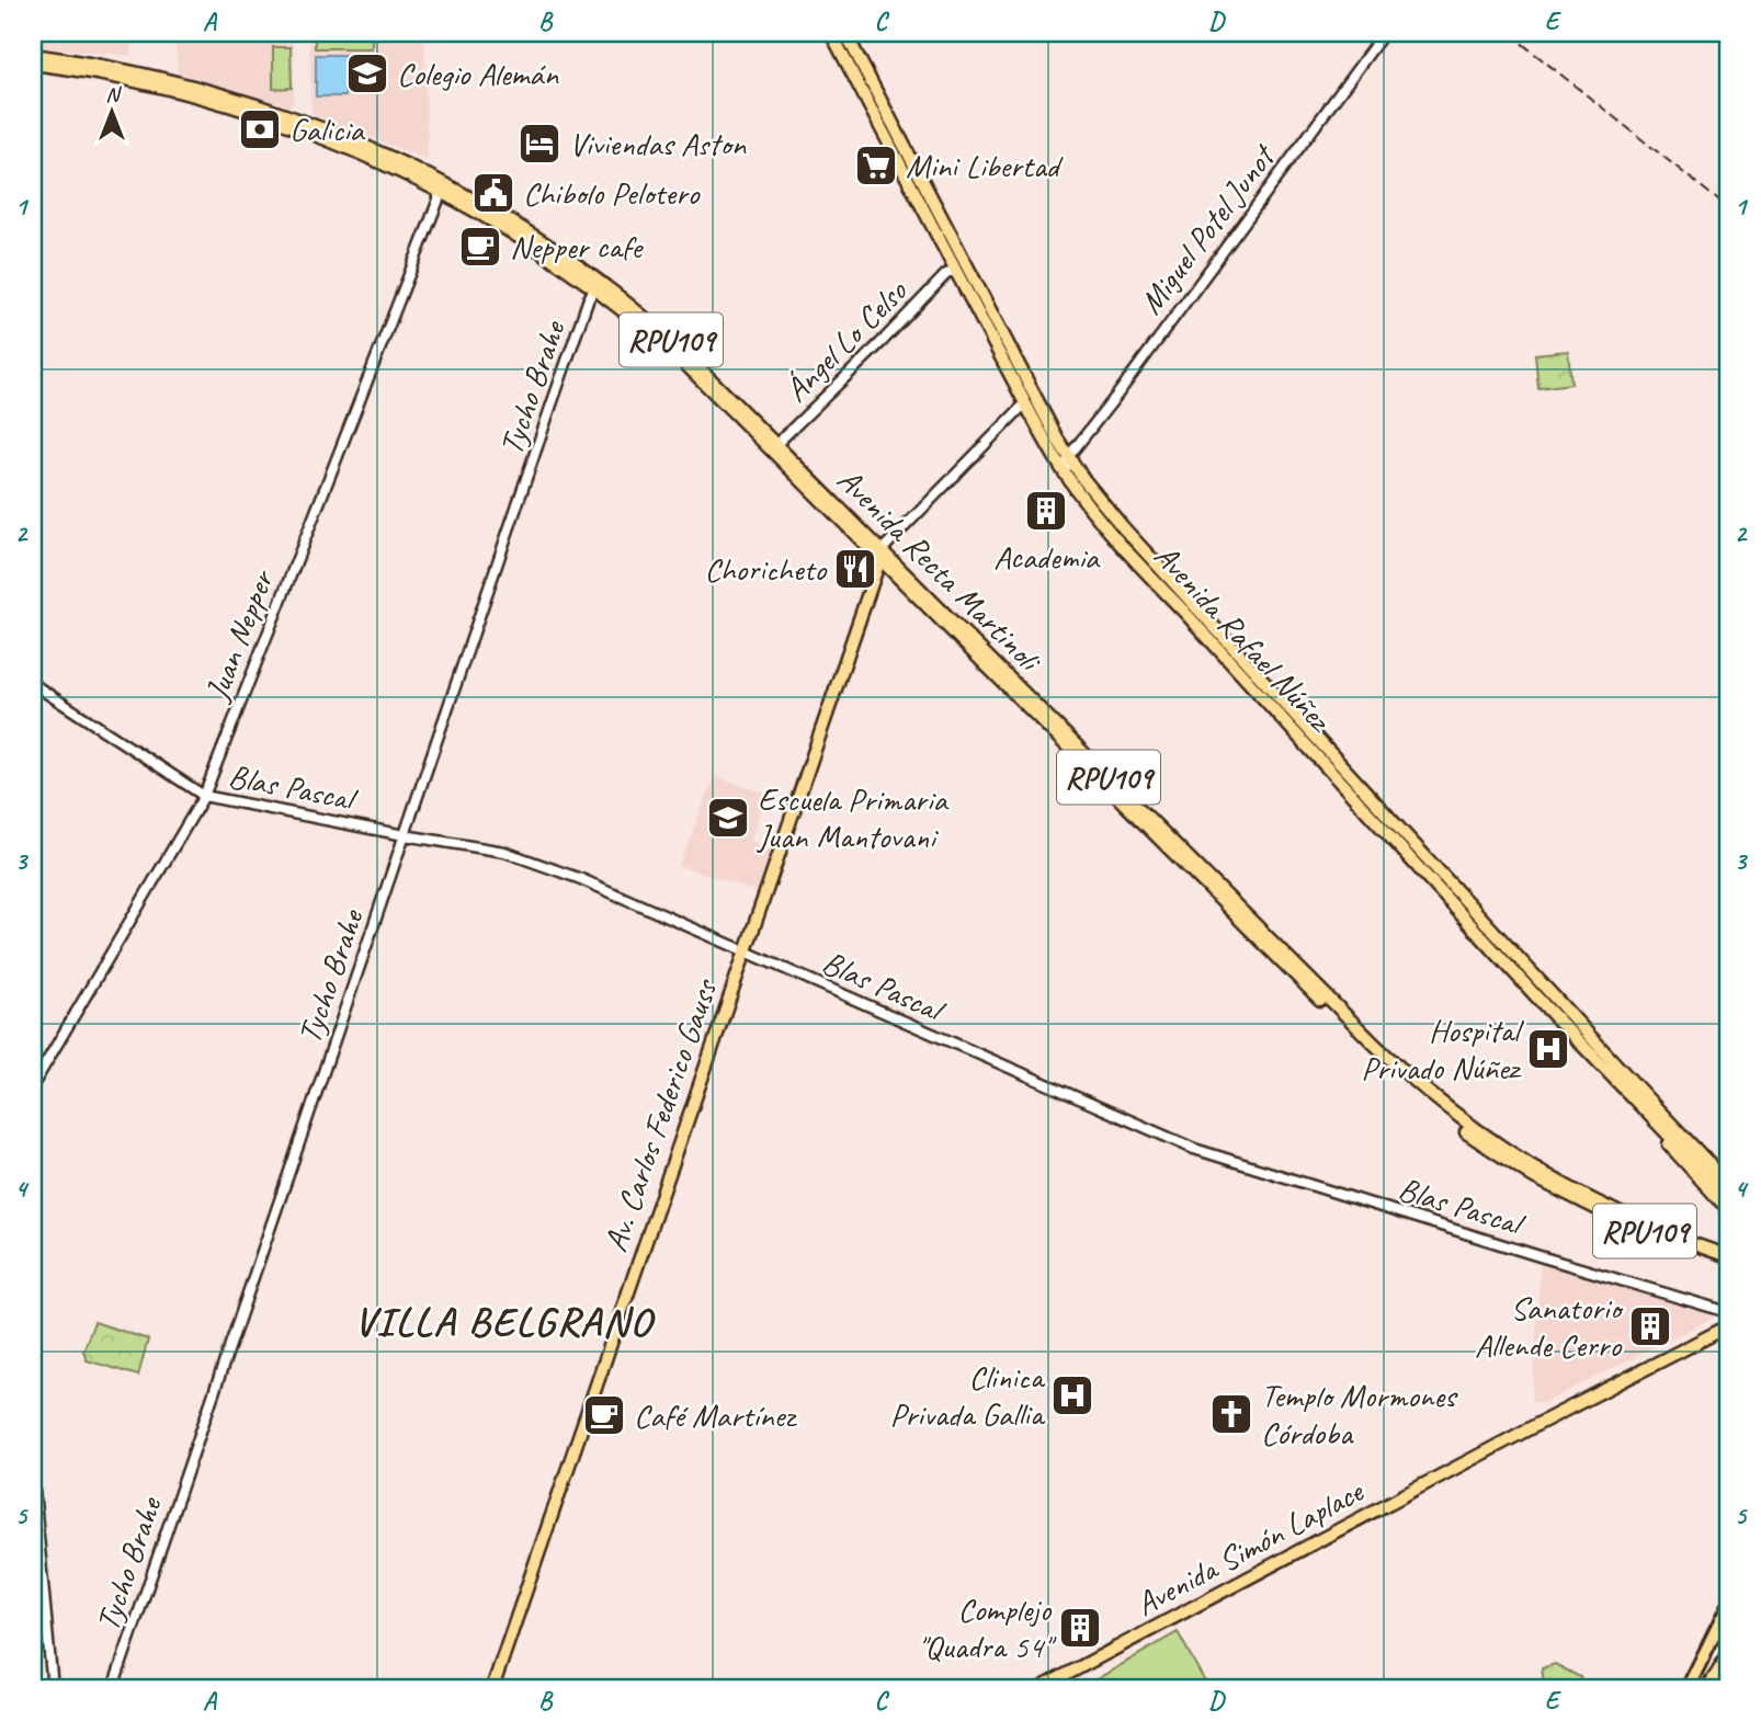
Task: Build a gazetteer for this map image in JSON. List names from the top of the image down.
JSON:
{
  "streets": {
    "main road": [
      "Miguel Potel Junot",
      "RPU109",
      "Ángel Lo Celso",
      "Tycho Brahe",
      "Avenida Recta Martinoli",
      "Juan Nepper",
      "Avenida Rafael Núñez",
      "Blas Pascal",
      "Av. Carlos Federico Gauss",
      "Avenida Simón Laplace"
    ]
  },
  "crossings": [
    ["Miguel Potel Junot", "Avenida Rafael Núñez"],
    ["Ángel Lo Celso", "Avenida Recta Martinoli"],
    ["Ángel Lo Celso", "Avenida Rafael Núñez"],
    ["Tycho Brahe", "Avenida Recta Martinoli"],
    ["Tycho Brahe", "Blas Pascal"],
    ["Avenida Recta Martinoli", "Juan Nepper"],
    ["Avenida Recta Martinoli", "Av. Carlos Federico Gauss"],
    ["Juan Nepper", "Blas Pascal"],
    ["Blas Pascal", "Av. Carlos Federico Gauss"]
  ],
  "districts": ["VILLA BELGRANO"],
  "places": {
    "school or university": ["Colegio Alemán", "Escuela Primaria Juan Mantovani"],
    "bank": ["Galicia"],
    "hotel": ["Viviendas Aston"],
    "supermarket": ["Mini Libertad"],
    "public building": ["Chibolo Pelotero"],
    "cafe": ["Nepper cafe", "Café Martínez"],
    "building": ["Academia", "Sanatorio Allende Cerro", "Complejo \"Quadra 54\""],
    "restaurant": ["Choricheto"],
    "hospital": ["Hospital Privado Núñez", "Clinica Privada Gallia"],
    "church": ["Templo Mormones Córdoba"]
  },
  "north": "top",
  "grid": {
    "columns": [
      "A",
      "B",
      "C",
      "D",
      "E"
    ],
    "rows": [
      "1",
      "2",
      "3",
      "4",
      "5"
    ]
  }
}
